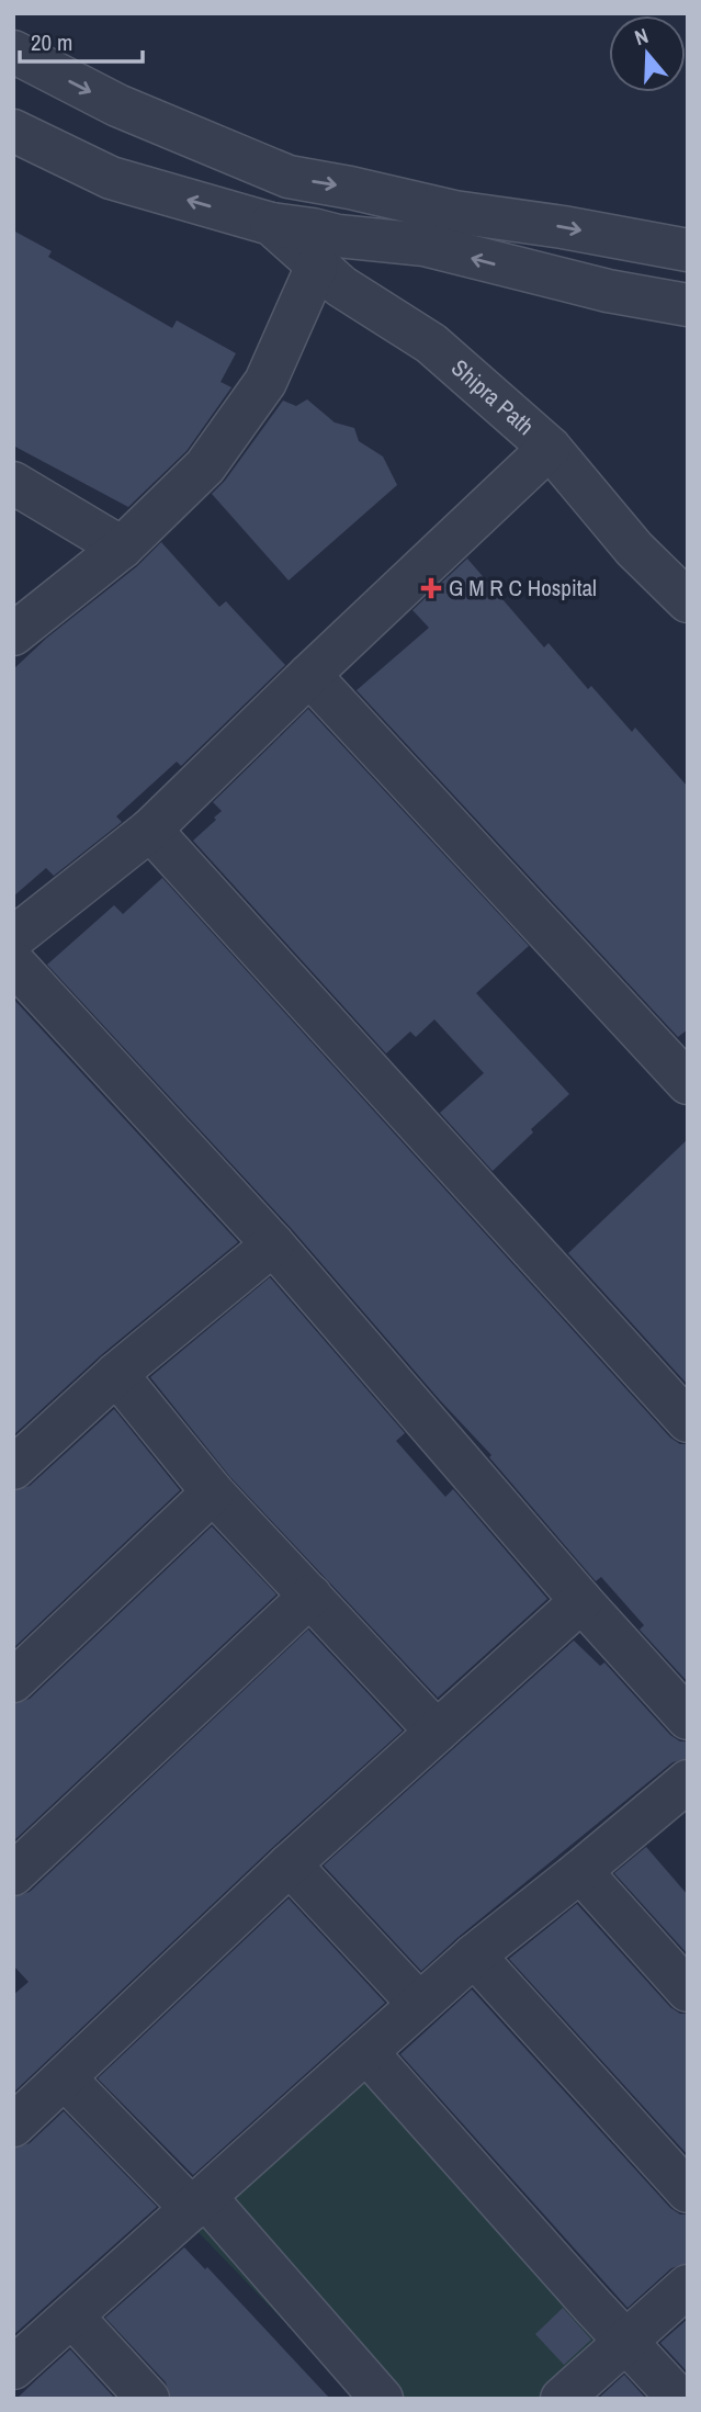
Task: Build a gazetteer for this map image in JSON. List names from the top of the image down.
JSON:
{
  "streets": {
    "street": ["Shipra Path"]
  },
  "places": {
    "health": ["G M R C Hospital"]
  },
  "scale_bar": "20 m",
  "north": "top"
}
